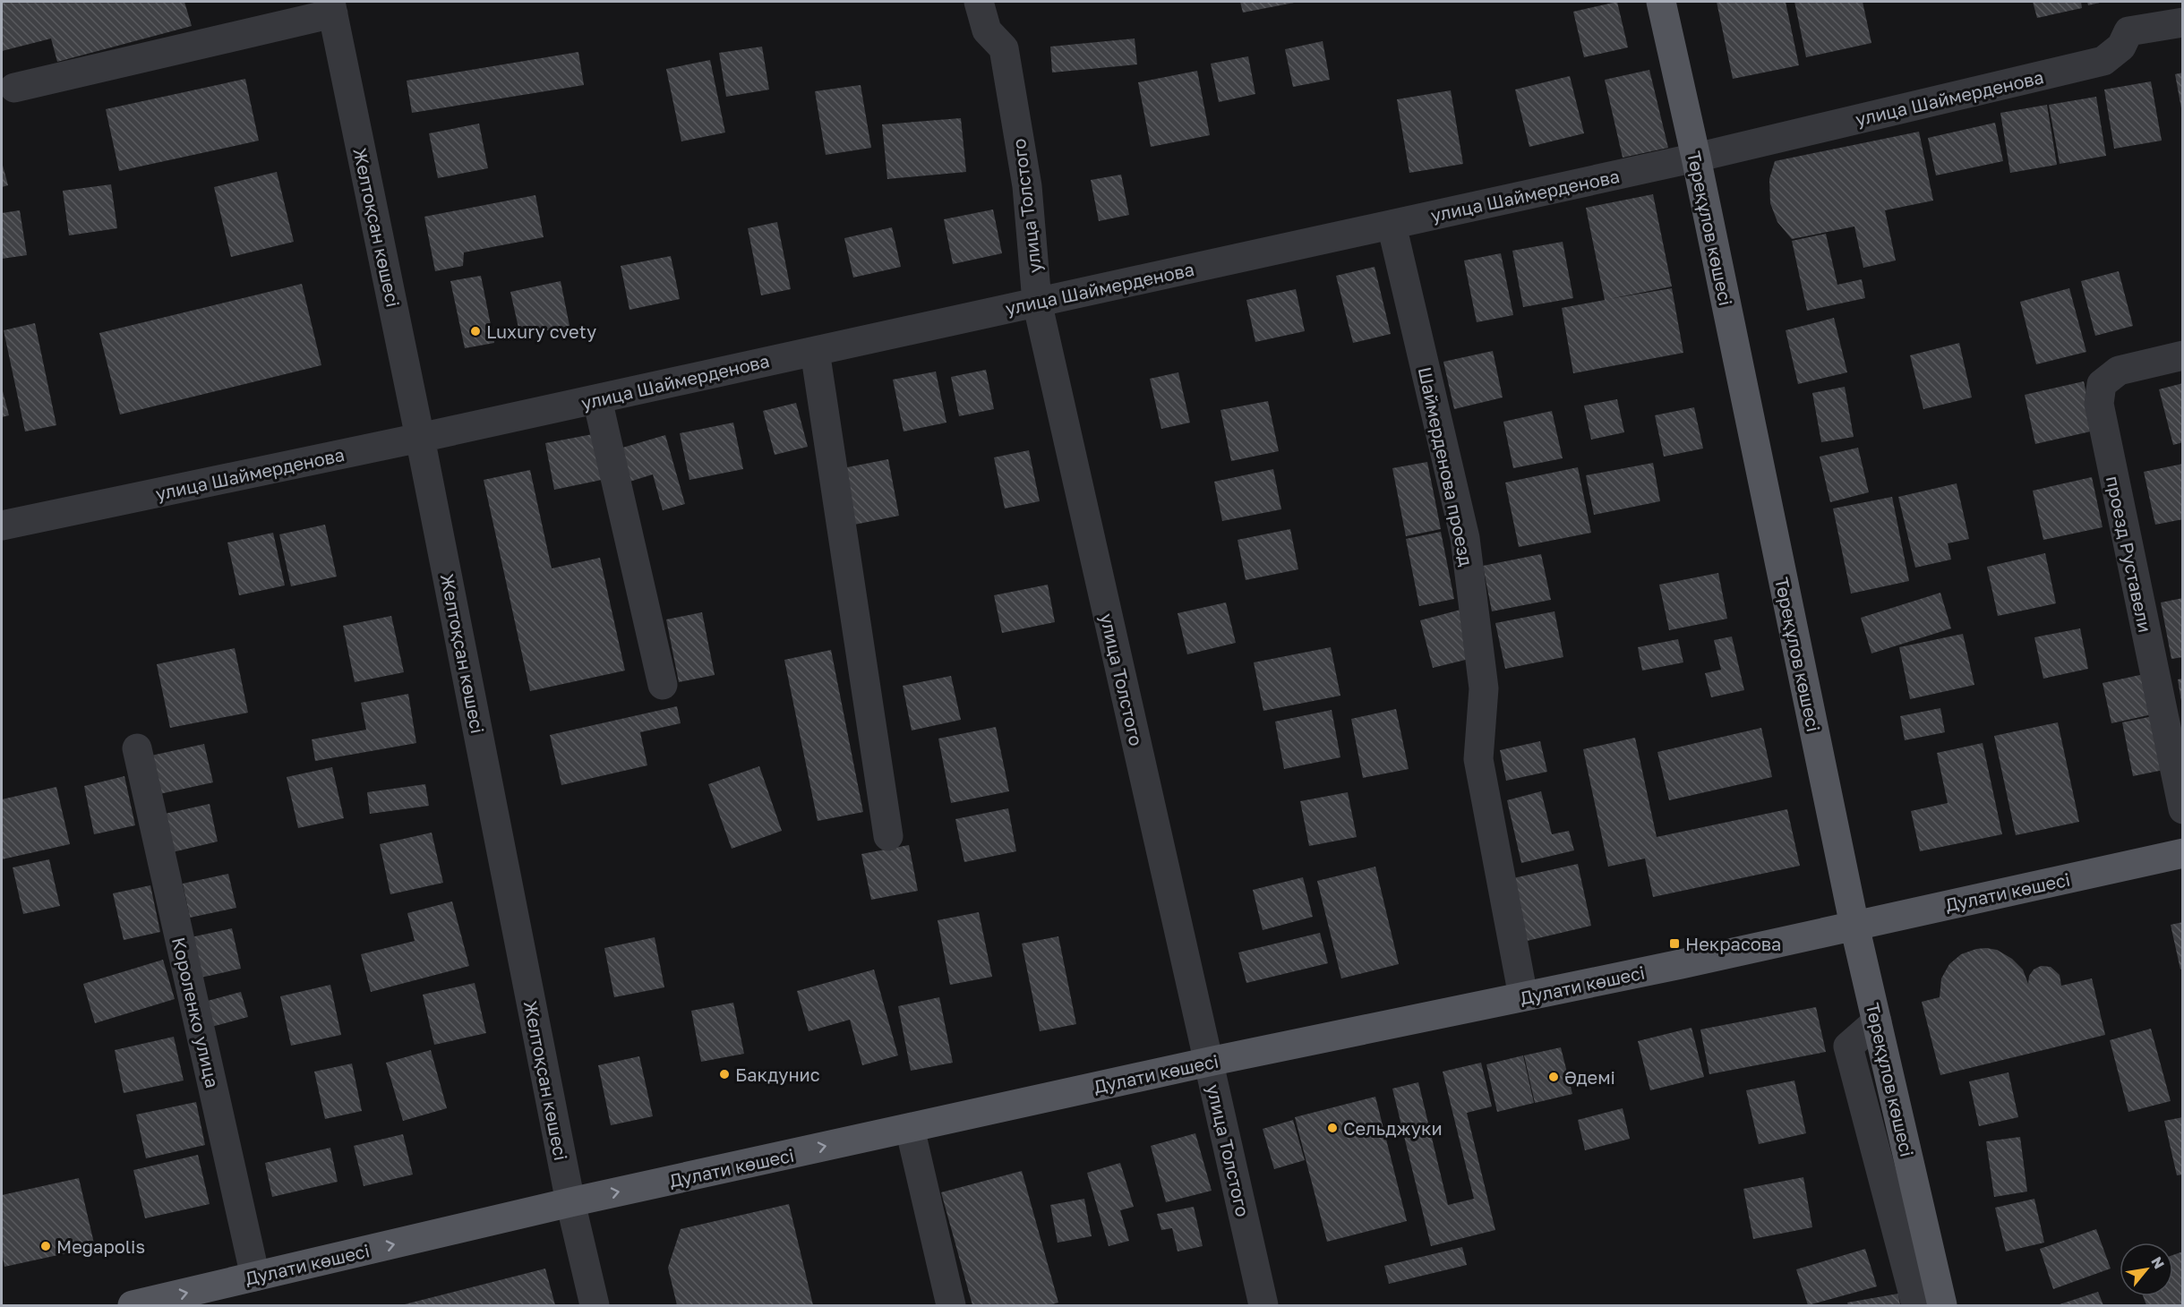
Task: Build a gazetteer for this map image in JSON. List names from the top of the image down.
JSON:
{
  "streets": {
    "main road": ["Төреқұлов көшесі", "Дулати көшесі"],
    "street": [
      "улица Шаймерденова",
      "улица Толстого",
      "Желтоқсан көшесі",
      "Шаймерденова проезд",
      "проезд Руставели",
      "Короленко улица"
    ]
  },
  "crossings": [
    ["улица Шаймерденова", "улица Толстого"],
    ["улица Шаймерденова", "Желтоқсан көшесі"],
    ["улица Шаймерденова", "Төреқұлов көшесі"],
    ["улица Шаймерденова", "Шаймерденова проезд"],
    ["улица Толстого", "Дулати көшесі"],
    ["Желтоқсан көшесі", "Дулати көшесі"],
    ["Төреқұлов көшесі", "Дулати көшесі"],
    ["Шаймерденова проезд", "Дулати көшесі"],
    ["Дулати көшесі", "Короленко улица"]
  ],
  "one_way": ["Дулати көшесі"],
  "places": {
    "other": [
      "Luxury cvety",
      "Бакдунис",
      "Әдемі",
      "Сельджуки",
      "Megapolis"
    ],
    "transit": ["Некрасова"]
  },
  "north": "top right"
}
